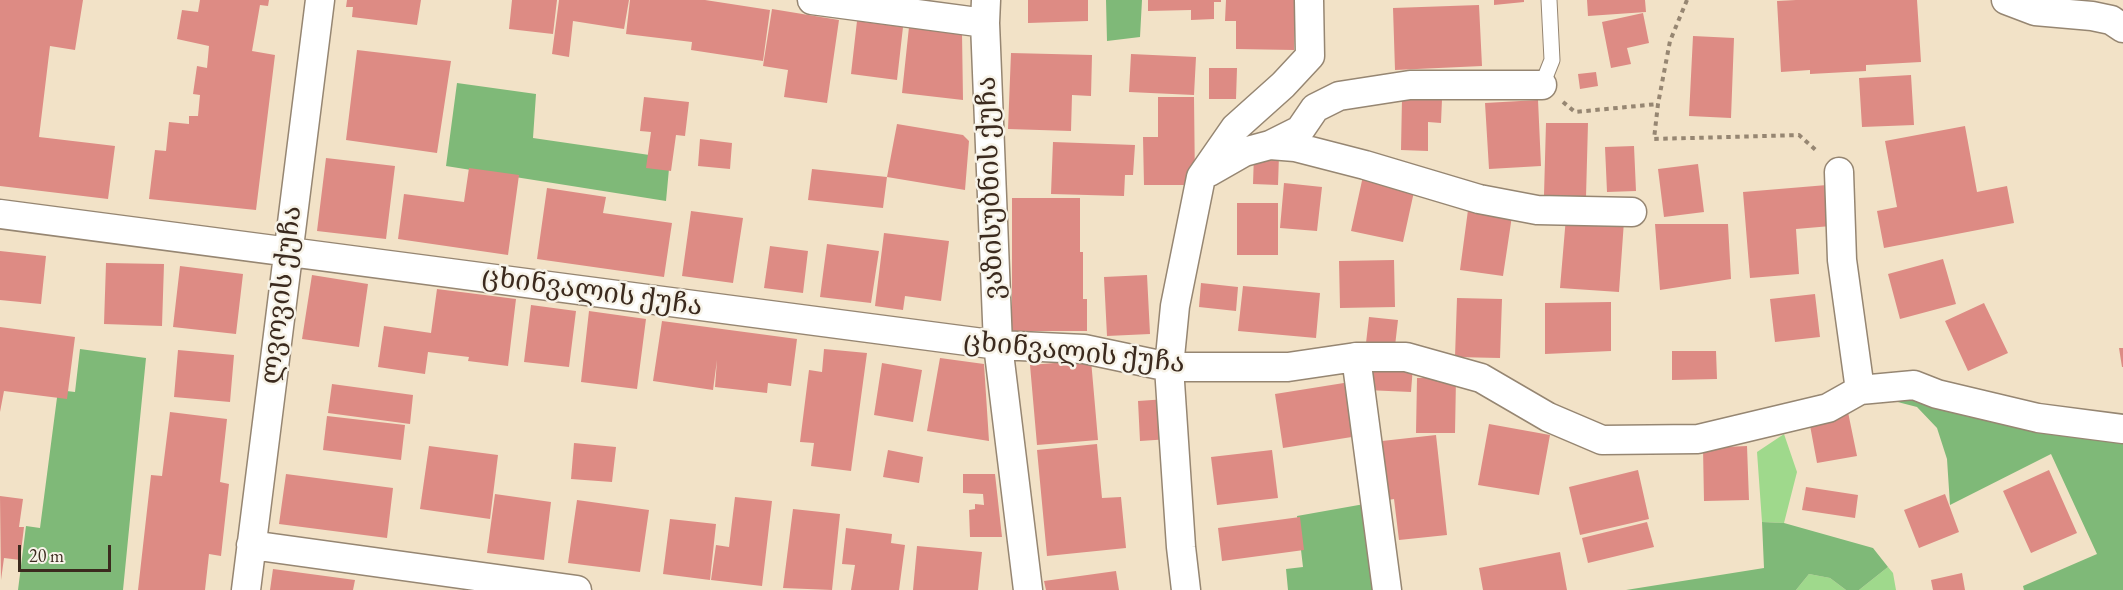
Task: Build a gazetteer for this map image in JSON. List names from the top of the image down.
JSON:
{
  "streets": {
    "street": ["ვაზისუბნის ქუჩა", "ცხინვალის ქუჩა", "ლვოვის ქუჩა"]
  },
  "crossings": [
    ["ვაზისუბნის ქუჩა", "ცხინვალის ქუჩა"],
    ["ცხინვალის ქუჩა", "ლვოვის ქუჩა"]
  ],
  "scale_bar": "20 m"
}
